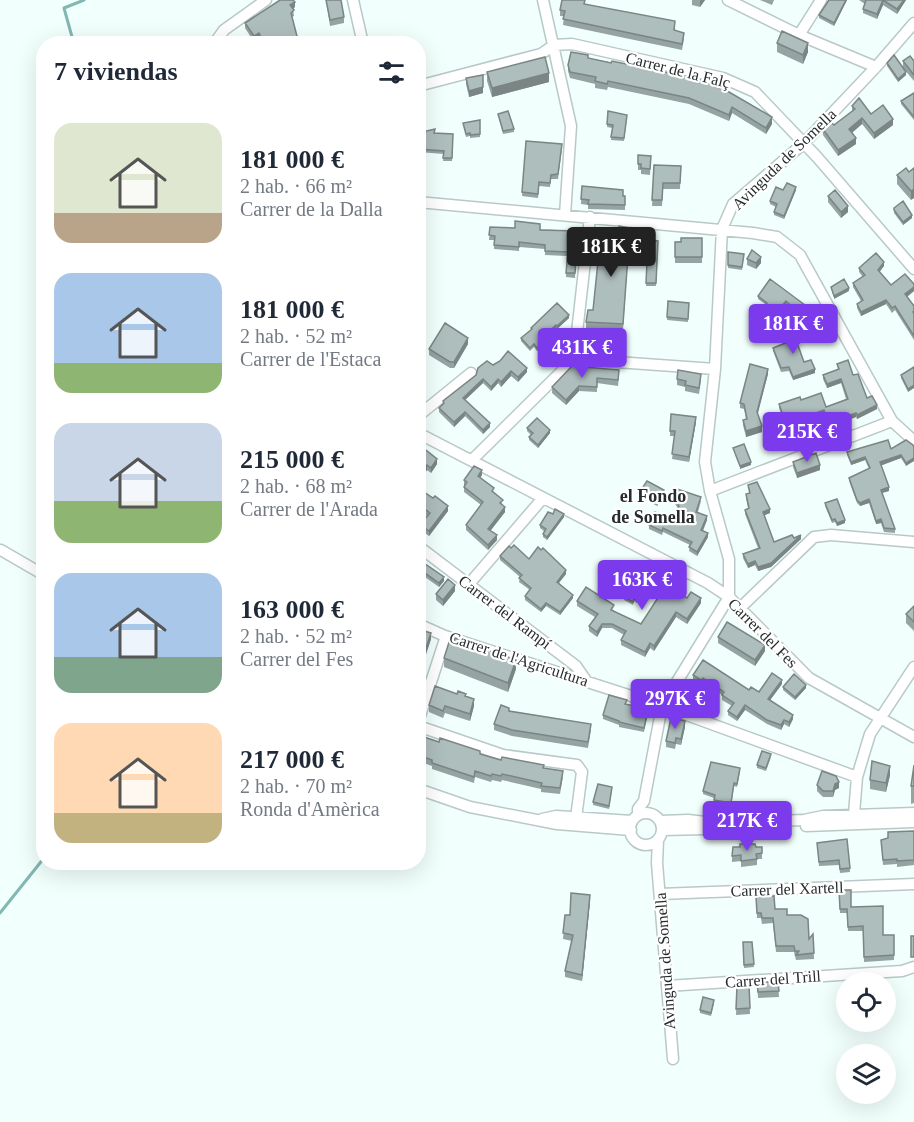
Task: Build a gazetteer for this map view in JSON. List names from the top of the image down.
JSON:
{
  "streets": {
    "street": [
      "Carrer de la Falç",
      "Avinguda de Somella",
      "Carrer del Rampí",
      "Carrer del Fes",
      "Carrer de l'Agricultura",
      "Carrer del Xartell",
      "Carrer del Trill"
    ]
  },
  "crossings": [
    ["Carrer de la Falç", "Avinguda de Somella"],
    ["Avinguda de Somella", "Carrer del Fes"],
    ["Avinguda de Somella", "Carrer del Xartell"],
    ["Avinguda de Somella", "Carrer del Trill"],
    ["Carrer del Rampí", "Carrer de l'Agricultura"]
  ],
  "districts": ["el Fondo de Somella"],
  "page": {
    "heading": "7 viviendas",
    "list": [
      {
        "name": "181 000 €",
        "note": "2 hab. · 66 m² · Carrer de la Dalla"
      },
      {
        "name": "181 000 €",
        "note": "2 hab. · 52 m² · Carrer de l'Estaca"
      },
      {
        "name": "215 000 €",
        "note": "2 hab. · 68 m² · Carrer de l'Arada"
      },
      {
        "name": "163 000 €",
        "note": "2 hab. · 52 m² · Carrer del Fes"
      },
      {
        "name": "217 000 €",
        "note": "2 hab. · 70 m² · Ronda d'Amèrica"
      }
    ],
    "price": [
      "181K €",
      "181K €",
      "431K €",
      "215K €",
      "163K €",
      "297K €",
      "217K €"
    ]
  }
}
